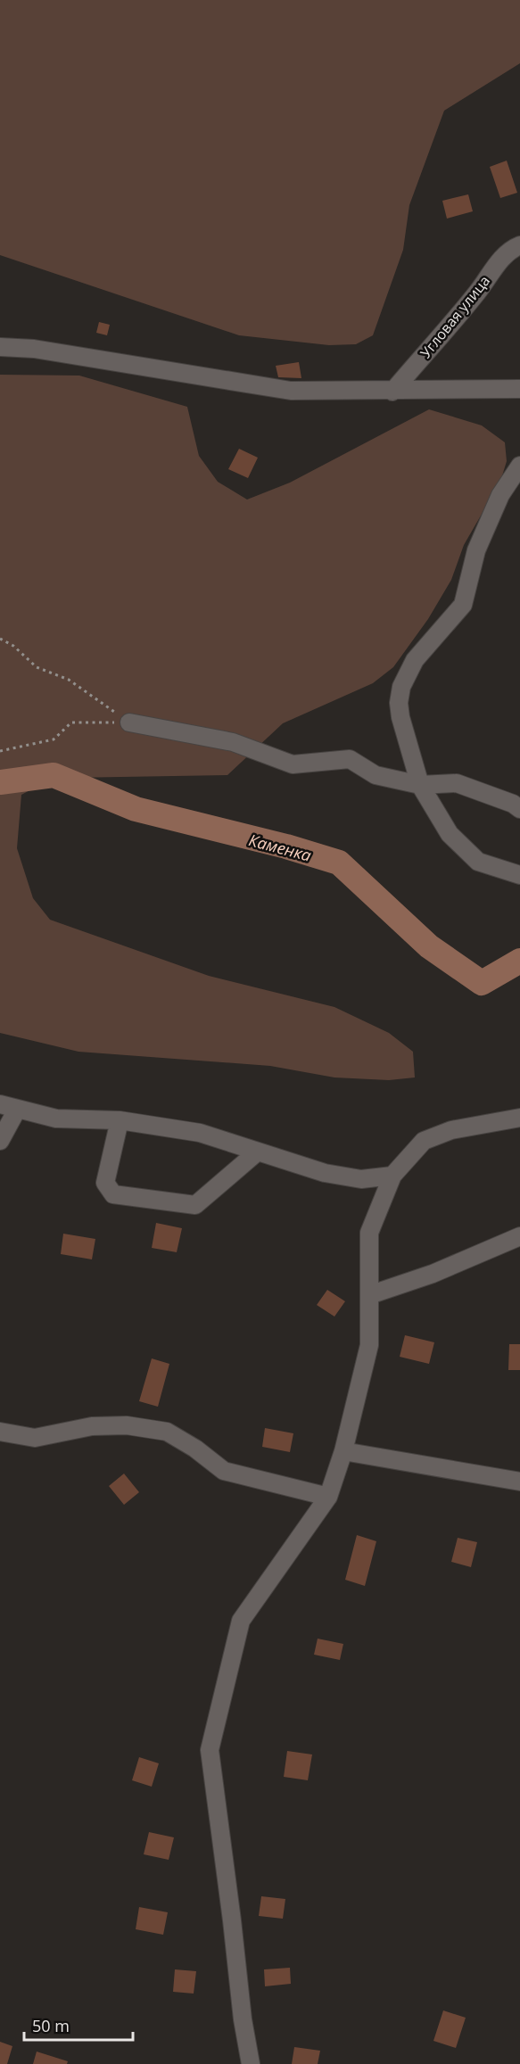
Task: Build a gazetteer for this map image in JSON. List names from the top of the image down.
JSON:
{
  "streets": {
    "street": ["Угловая улица"]
  },
  "water": ["Каменка"],
  "scale_bar": "50 m"
}
